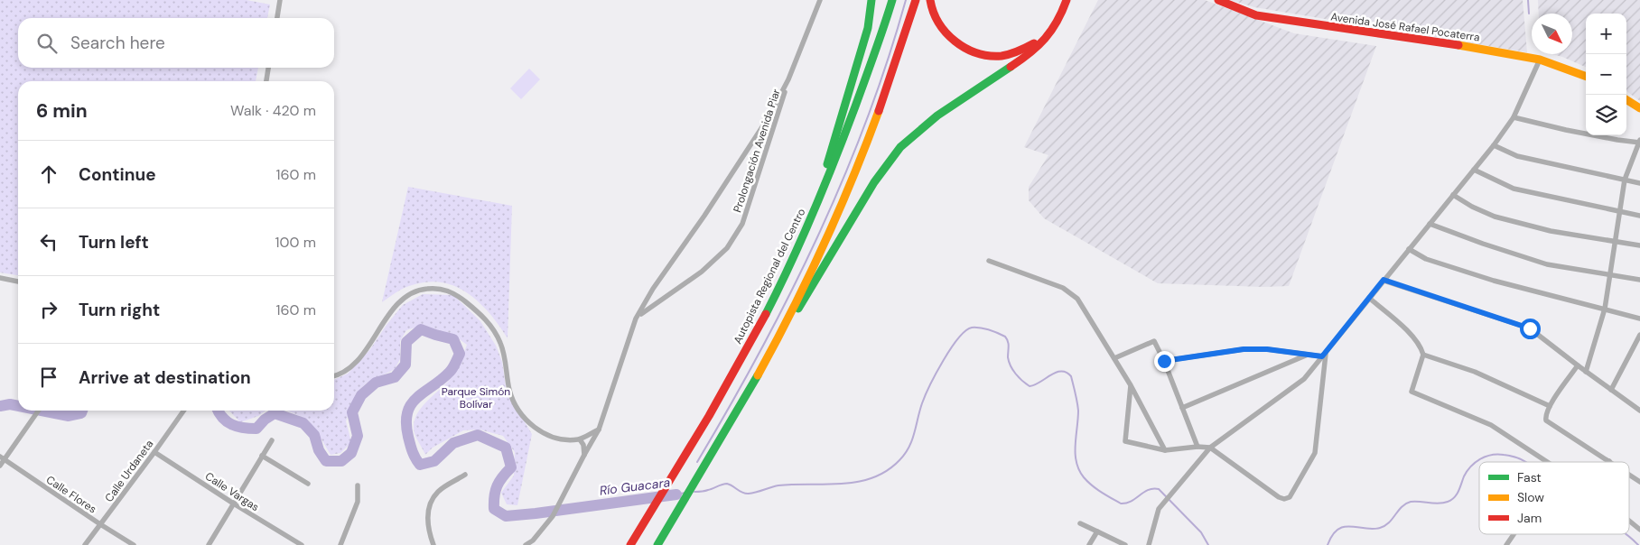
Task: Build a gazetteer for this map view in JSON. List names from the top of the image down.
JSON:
{
  "streets": {
    "main road": ["Avenida José Rafael Pocaterra", "Autopista Regional del Centro"],
    "street": [
      "Prolongación Avenida Piar",
      "Calle Urdaneta",
      "Calle Vargas",
      "Calle Flores"
    ]
  },
  "crossings": [
    ["Calle Urdaneta", "Calle Vargas"],
    ["Calle Urdaneta", "Calle Flores"]
  ],
  "water": ["Río Guacara"],
  "parks": ["Parque Simón Bolívar"],
  "legend": ["Fast", "Slow", "Jam"],
  "north": "bottom right",
  "page": {
    "map_buttons": ["+", "−"],
    "search": "Search here",
    "heading": ["6 min", "Walk · 420 m"],
    "list": [
      ["Continue", "160 m"],
      ["Turn left", "100 m"],
      ["Turn right", "160 m"],
      "Arrive at destination"
    ]
  }
}
